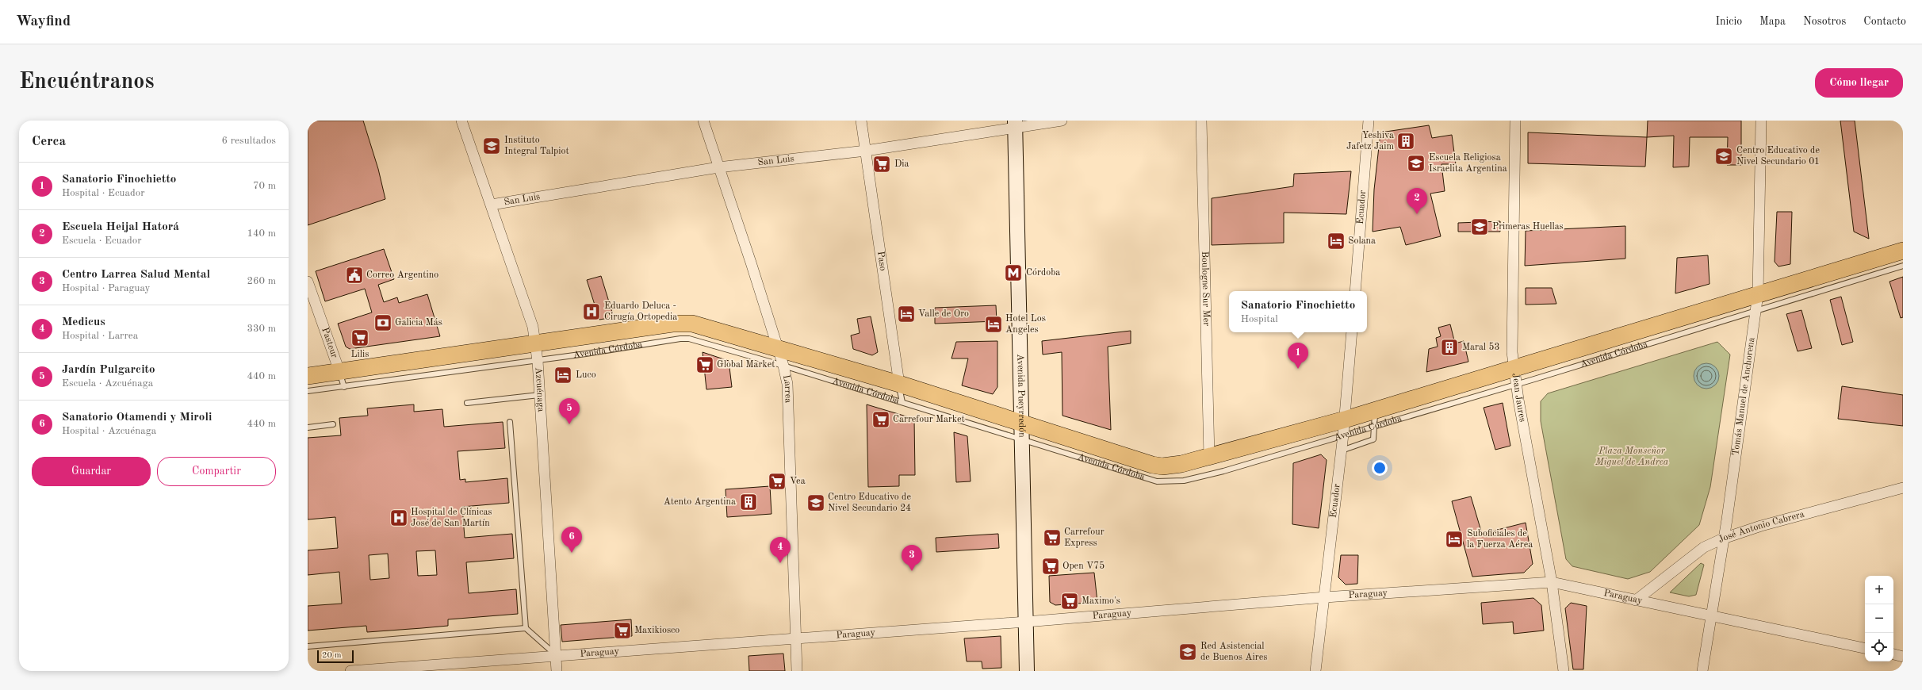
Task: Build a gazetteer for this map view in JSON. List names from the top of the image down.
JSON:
{
  "streets": {
    "main road": ["Avenida Córdoba", "Avenida Pueyrredón"],
    "street": [
      "San Luis",
      "Ecuador",
      "Paso",
      "Boulogne Sur Mer",
      "Pasteur",
      "Azcuénaga",
      "Larrea",
      "Tomás Manuel de Anchorena",
      "Jean Jaures",
      "José Antonio Cabrera",
      "Paraguay"
    ]
  },
  "crossings": [
    ["San Luis", "Paso"],
    ["San Luis", "Azcuénaga"],
    ["San Luis", "Larrea"],
    ["San Luis", "Avenida Pueyrredón"],
    ["Ecuador", "Avenida Córdoba"],
    ["Ecuador", "Paraguay"],
    ["Paso", "Avenida Córdoba"],
    ["Boulogne Sur Mer", "Avenida Córdoba"],
    ["Pasteur", "Avenida Córdoba"],
    ["Avenida Córdoba", "Azcuénaga"],
    ["Avenida Córdoba", "Larrea"],
    ["Avenida Córdoba", "Avenida Pueyrredón"],
    ["Avenida Córdoba", "Tomás Manuel de Anchorena"],
    ["Avenida Córdoba", "Jean Jaures"],
    ["Azcuénaga", "Paraguay"],
    ["Larrea", "Paraguay"],
    ["Avenida Pueyrredón", "Paraguay"],
    ["Tomás Manuel de Anchorena", "José Antonio Cabrera"],
    ["Tomás Manuel de Anchorena", "Paraguay"],
    ["Jean Jaures", "Paraguay"],
    ["José Antonio Cabrera", "Paraguay"]
  ],
  "parks": ["Plaza Monseñor Miguel de Andrea"],
  "places": {
    "building": ["Yeshiva Jafetz Jaim", "Maral 53", "Atento Argentina"],
    "school or university": [
      "Instituto Integral Talpiot",
      "Centro Educativo de Nivel Secundario 01",
      "Escuela Religiosa Israelita Argentina",
      "Primeras Huellas",
      "Centro Educativo de Nivel Secundario 24",
      "Red Asistencial de Buenos Aires"
    ],
    "supermarket": [
      "Dia",
      "Lilis",
      "Global Market",
      "Carrefour Market",
      "Vea",
      "Carrefour Express",
      "Open V75",
      "Maximo's",
      "Maxikiosco"
    ],
    "hotel": [
      "Solana",
      "Valle de Oro",
      "Hotel Los Angeles",
      "Luco",
      "Suboficiales de la Fuerza Aérea"
    ],
    "metro station": ["Córdoba"],
    "public building": ["Correo Argentino"],
    "hospital": ["Eduardo Deluca - Cirugía Ortopedia", "Hospital de Clínicas José de San Martín"],
    "bank": ["Galicia Más"]
  },
  "scale_bar": "20 m",
  "page": {
    "header": "Wayfind",
    "nav": [
      "Inicio",
      "Mapa",
      "Nosotros",
      "Contacto"
    ],
    "buttons": [
      "Cómo llegar",
      ["Guardar", "Compartir"]
    ],
    "title": "Encuéntranos",
    "heading": ["Cerca", "6 resultados"],
    "list": [
      {
        "mark": "1",
        "name": "Sanatorio Finochietto",
        "note": "Hospital · Ecuador",
        "value": "70 m"
      },
      {
        "mark": "2",
        "name": "Escuela Heijal Hatorá",
        "note": "Escuela · Ecuador",
        "value": "140 m"
      },
      {
        "mark": "3",
        "name": "Centro Larrea Salud Mental",
        "note": "Hospital · Paraguay",
        "value": "260 m"
      },
      {
        "mark": "4",
        "name": "Medicus",
        "note": "Hospital · Larrea",
        "value": "330 m"
      },
      {
        "mark": "5",
        "name": "Jardín Pulgarcito",
        "note": "Escuela · Azcuénaga",
        "value": "440 m"
      },
      {
        "mark": "6",
        "name": "Sanatorio Otamendi y Miroli",
        "note": "Hospital · Azcuénaga",
        "value": "440 m"
      }
    ],
    "pins": [
      "2",
      "1",
      "5",
      "6",
      "4",
      "3"
    ],
    "popup": ["Sanatorio Finochietto", "Hospital"],
    "map_buttons": ["+", "−"],
    "scale": "20 m"
  }
}
